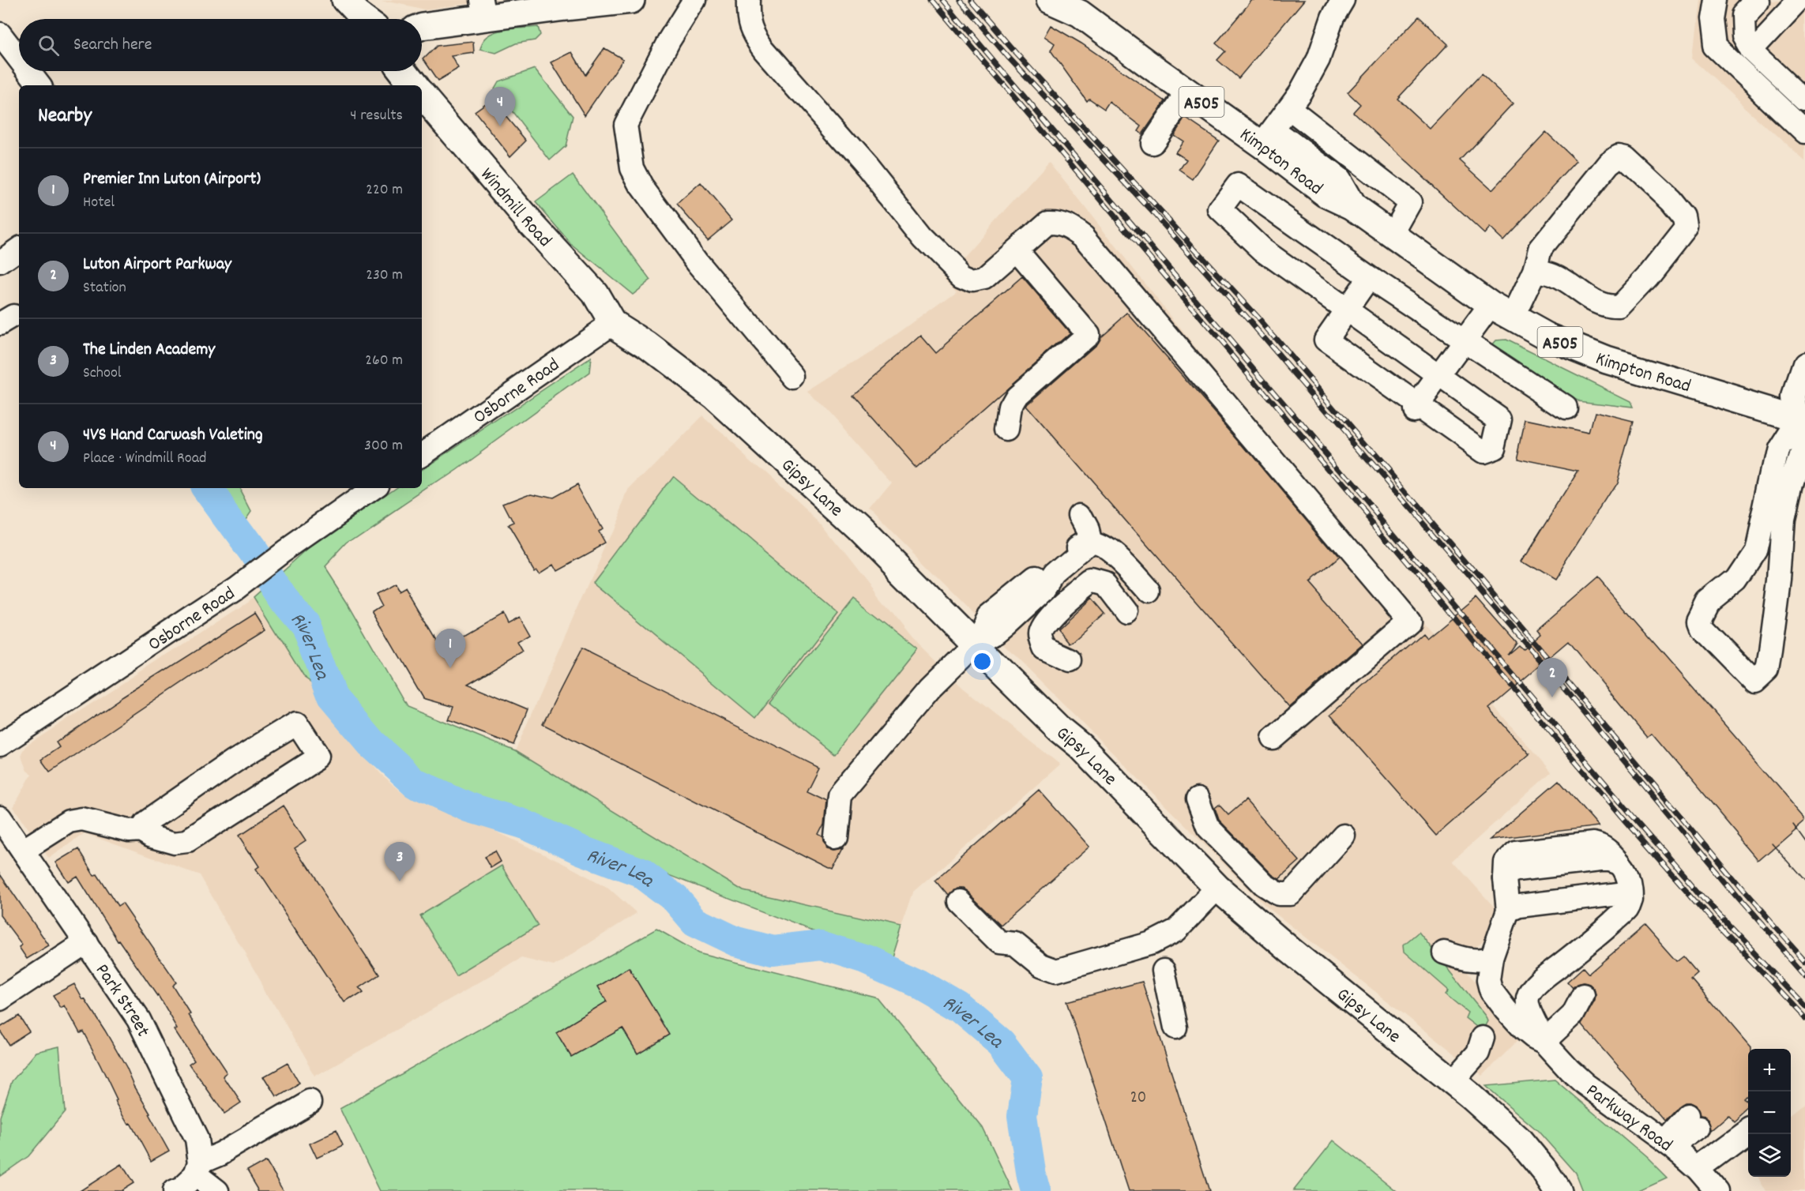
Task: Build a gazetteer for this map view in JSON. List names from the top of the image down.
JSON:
{
  "streets": {
    "main road": [
      "A505",
      "Kimpton Road",
      "Windmill Road",
      "Gipsy Lane"
    ],
    "street": ["Osborne Road", "Park Street", "Parkway Road"]
  },
  "crossings": [
    ["Windmill Road", "Osborne Road"],
    ["Windmill Road", "Gipsy Lane"],
    ["Osborne Road", "Gipsy Lane"]
  ],
  "water": ["River Lea"],
  "house_numbers": ["20"],
  "page": {
    "search": "Search here",
    "heading": ["Nearby", "4 results"],
    "pins": [
      "4",
      "1",
      "2",
      "3"
    ],
    "list": [
      {
        "mark": "1",
        "name": "Premier Inn Luton (Airport)",
        "note": "Hotel",
        "value": "220 m"
      },
      {
        "mark": "2",
        "name": "Luton Airport Parkway",
        "note": "Station",
        "value": "230 m"
      },
      {
        "mark": "3",
        "name": "The Linden Academy",
        "note": "School",
        "value": "260 m"
      },
      {
        "mark": "4",
        "name": "4VS Hand Carwash Valeting",
        "note": "Place · Windmill Road",
        "value": "300 m"
      }
    ],
    "map_buttons": ["+", "−"]
  }
}
